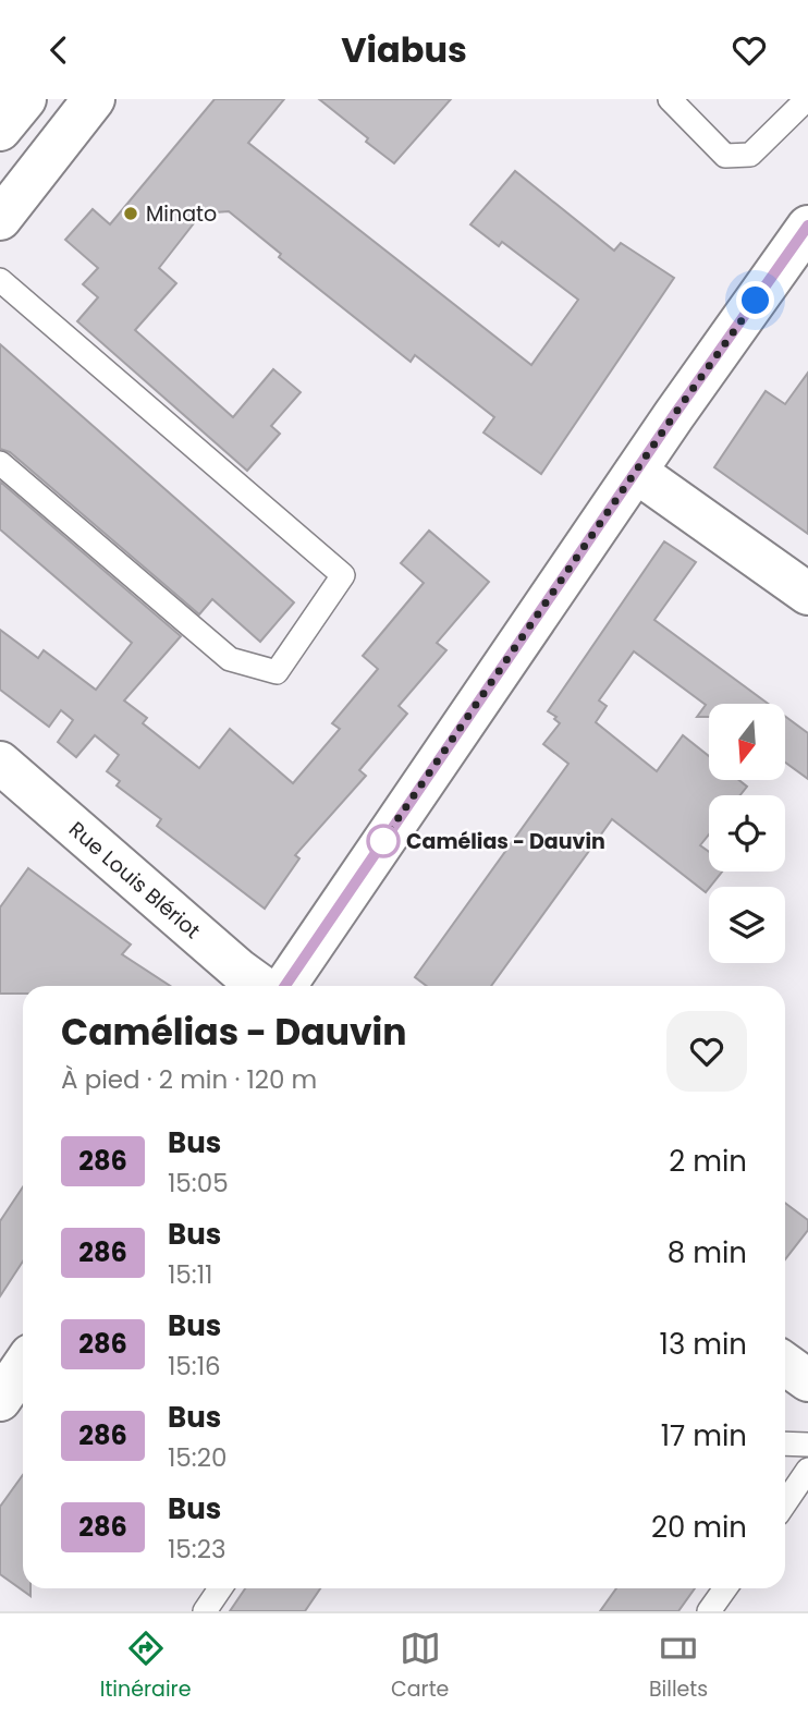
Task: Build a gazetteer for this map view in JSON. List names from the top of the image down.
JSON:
{
  "streets": {
    "street": ["Rue Louis Blériot"]
  },
  "places": ["Minato", "Camélias - Dauvin"],
  "lines": ["bus line 286"],
  "north": "bottom",
  "page": {
    "header": "Viabus",
    "heading": ["Camélias - Dauvin", "À pied · 2 min · 120 m"],
    "list": [
      {
        "mark": "286",
        "name": "Bus",
        "note": "15:05",
        "value": "2 min"
      },
      {
        "mark": "286",
        "name": "Bus",
        "note": "15:11",
        "value": "8 min"
      },
      {
        "mark": "286",
        "name": "Bus",
        "note": "15:16",
        "value": "13 min"
      },
      {
        "mark": "286",
        "name": "Bus",
        "note": "15:20",
        "value": "17 min"
      },
      {
        "mark": "286",
        "name": "Bus",
        "note": "15:23",
        "value": "20 min"
      }
    ],
    "tabs": ["Itinéraire", "Carte", "Billets"]
  }
}
